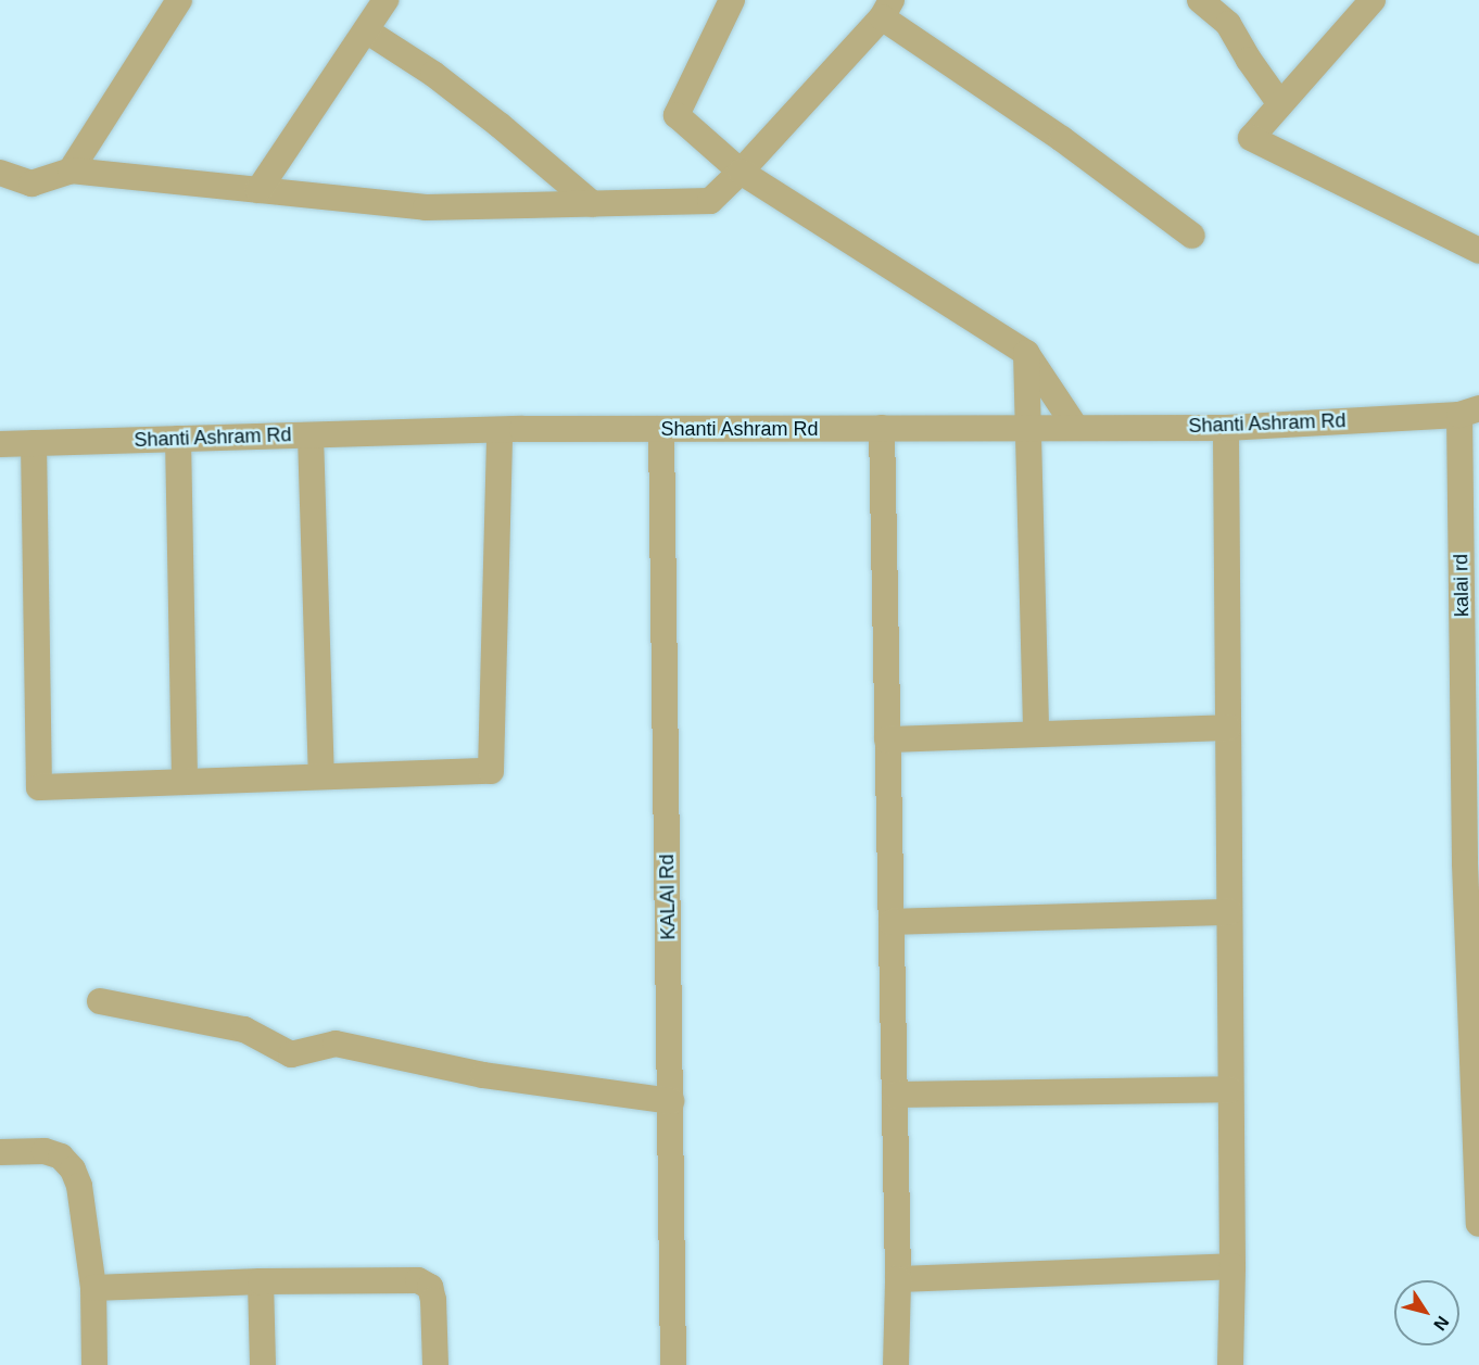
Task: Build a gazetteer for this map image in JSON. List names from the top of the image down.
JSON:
{
  "streets": {
    "street": ["Shanti Ashram Rd", "kalai rd", "KALAI Rd"]
  },
  "crossings": [
    ["Shanti Ashram Rd", "kalai rd"],
    ["Shanti Ashram Rd", "KALAI Rd"]
  ],
  "north": "bottom right"
}
